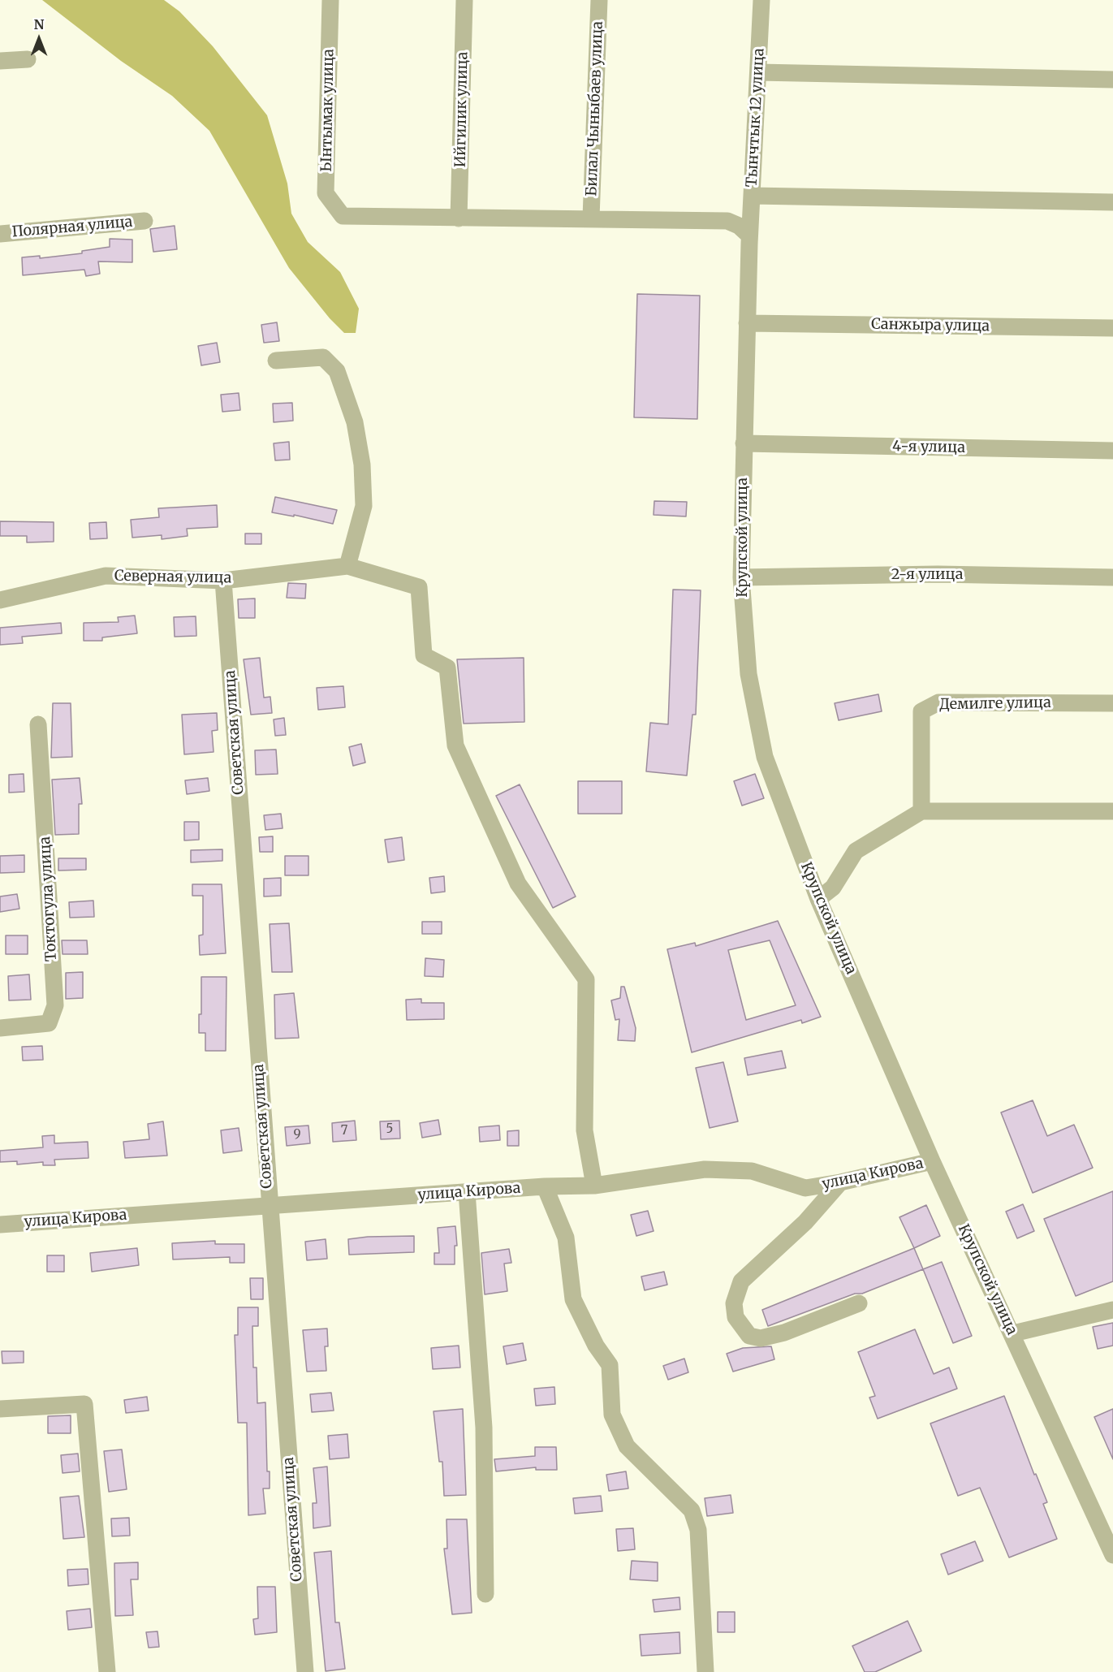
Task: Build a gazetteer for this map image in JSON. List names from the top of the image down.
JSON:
{
  "streets": {
    "street": [
      "Билал Чыныбаев улица",
      "Ийгилик улица",
      "Ынтымак улица",
      "Тынчтык 12 улица",
      "Полярная улица",
      "Санжыра улица",
      "4-я улица",
      "Крупской улица",
      "2-я улица",
      "Северная улица",
      "Демилге улица",
      "Советская улица",
      "Токтогула улица",
      "улица Кирова"
    ]
  },
  "crossings": [
    ["Ийгилик улица", "Ынтымак улица"],
    ["Тынчтык 12 улица", "Крупской улица"],
    ["Санжыра улица", "Крупской улица"],
    ["4-я улица", "Крупской улица"],
    ["Крупской улица", "2-я улица"],
    ["Крупской улица", "улица Кирова"],
    ["Северная улица", "Советская улица"],
    ["Советская улица", "улица Кирова"]
  ],
  "house_numbers": ["5", "7", "9"],
  "north": "top"
}
